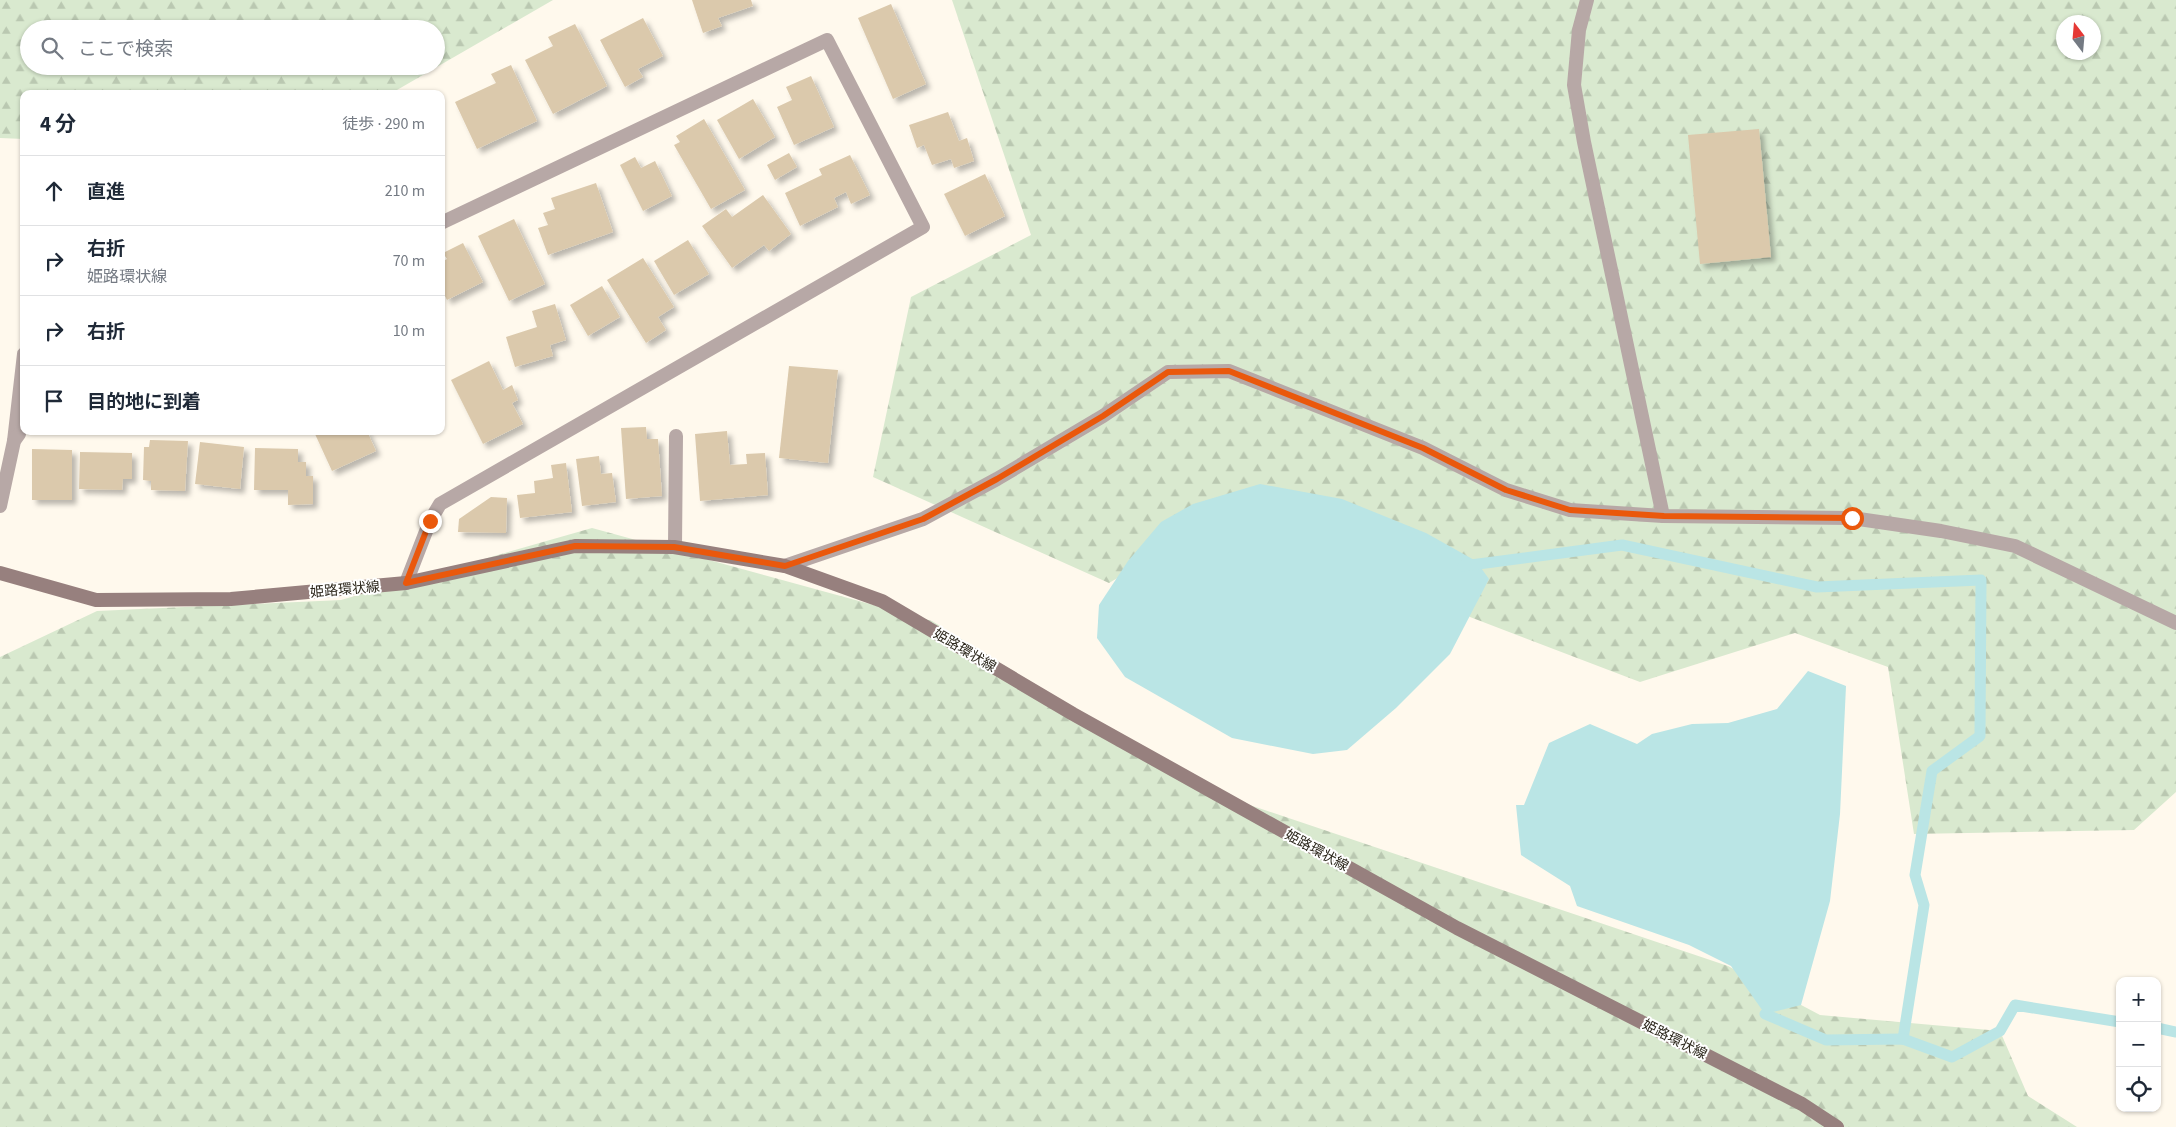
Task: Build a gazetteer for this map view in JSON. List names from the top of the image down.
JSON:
{
  "streets": {
    "main road": ["姫路環状線"]
  },
  "north": "top",
  "page": {
    "search": "ここで検索",
    "heading": ["4 分", "徒歩 · 290 m"],
    "list": [
      ["直進", "210 m"],
      ["右折", "姫路環状線", "70 m"],
      ["右折", "10 m"],
      "目的地に到着"
    ],
    "map_buttons": ["+", "−"]
  }
}
